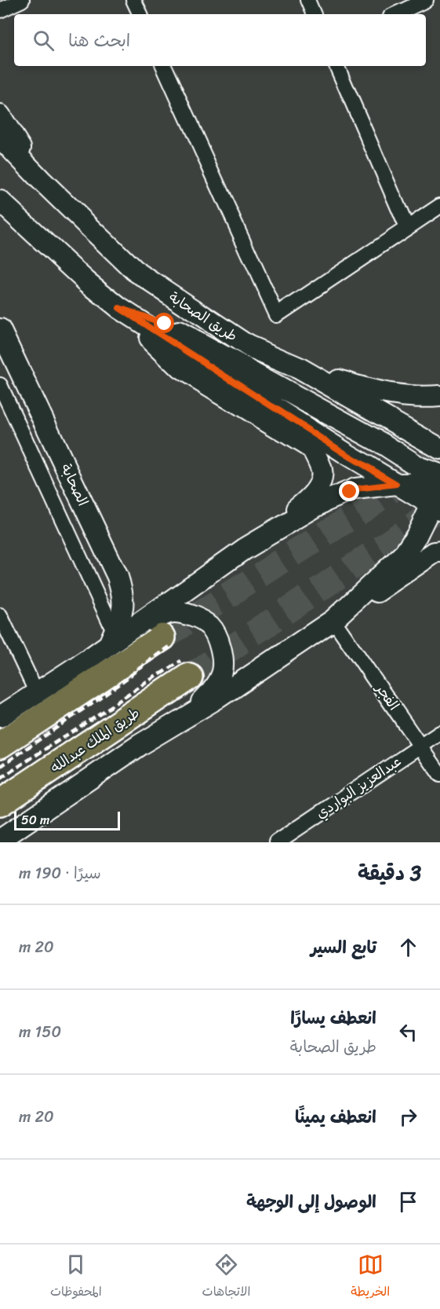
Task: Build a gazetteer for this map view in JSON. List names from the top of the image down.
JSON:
{
  "streets": {
    "highway": ["طريق الملك عبدالله"],
    "street": [
      "طريق الصحابة",
      "الصحابة",
      "الفجر",
      "عبدالعزيز البواردي"
    ]
  },
  "crossings": [
    ["الفجر", "عبدالعزيز البواردي"]
  ],
  "scale_bar": "50 m",
  "page": {
    "search": "ابحث هنا",
    "scale": "50 m",
    "heading": ["3 دقيقة", "سيرًا · 190 m"],
    "list": [
      ["تابع السير", "20 m"],
      ["انعطف يسارًا", "طريق الصحابة", "150 m"],
      ["انعطف يمينًا", "20 m"],
      "الوصول إلى الوجهة"
    ],
    "nav": ["الخريطة", "الاتجاهات", "المحفوظات"]
  }
}
